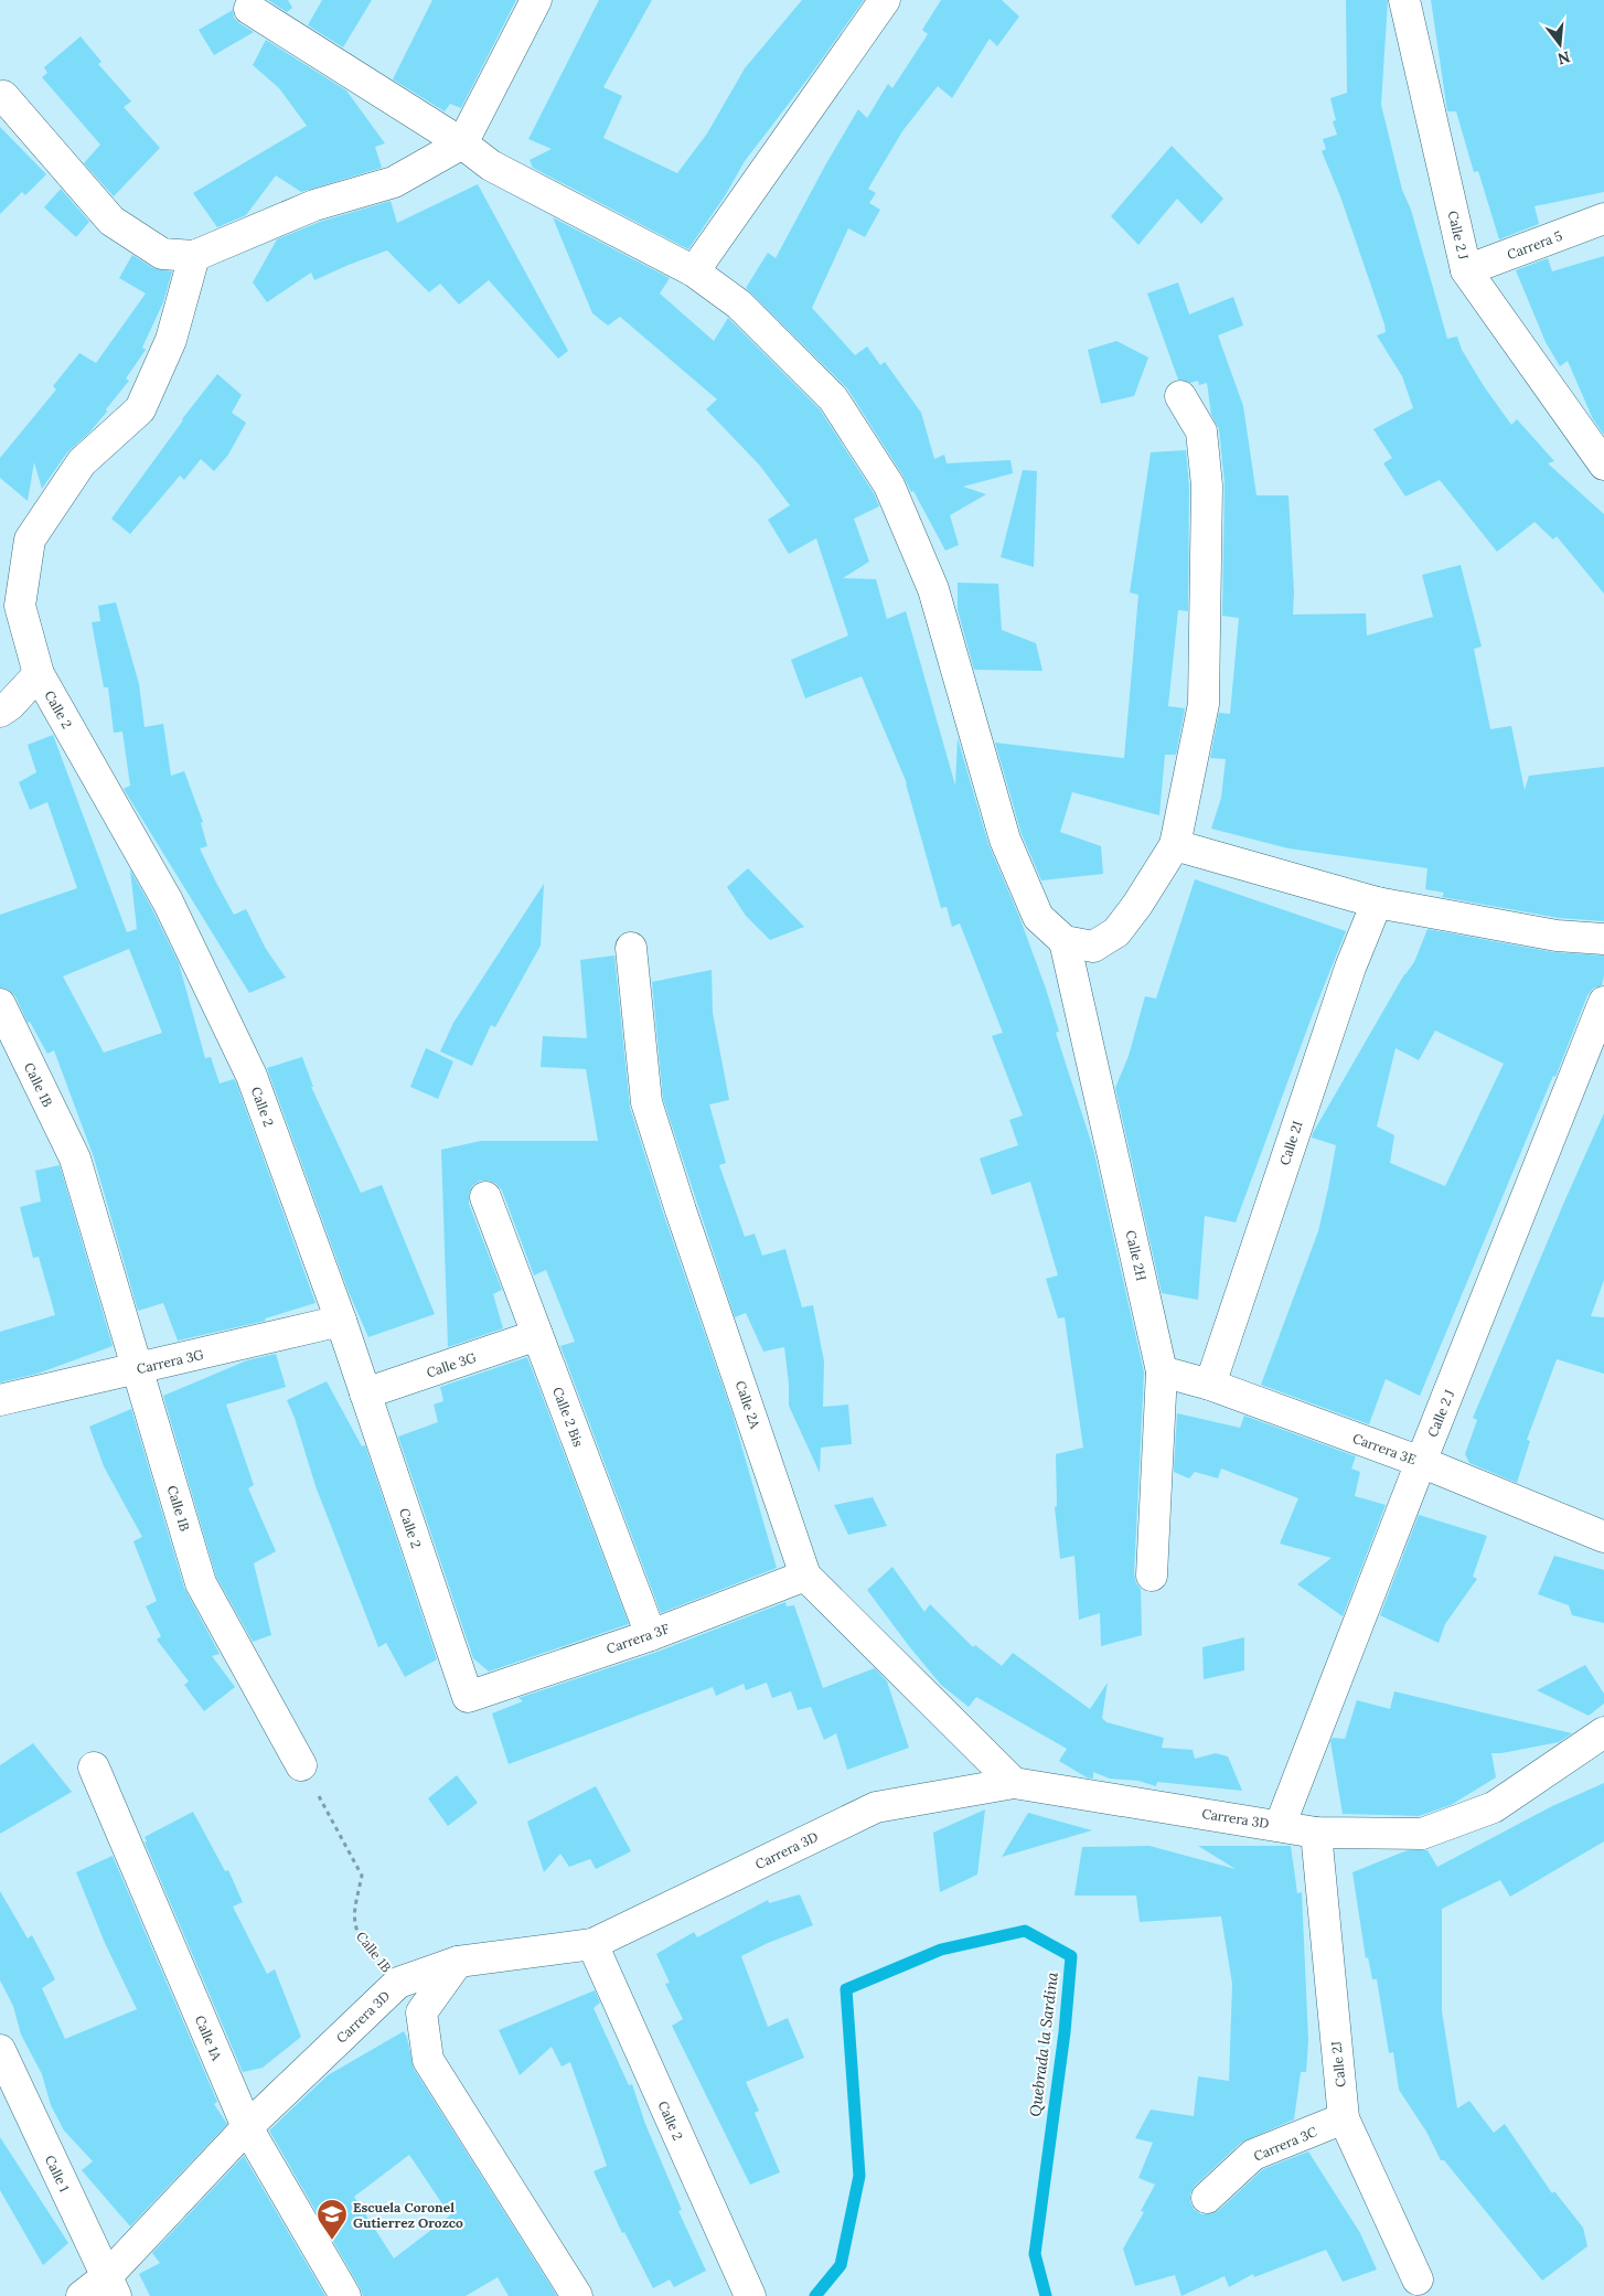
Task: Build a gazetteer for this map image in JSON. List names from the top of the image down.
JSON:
{
  "streets": {
    "street": [
      "Calle 2 J",
      "Carrera 5",
      "Calle 2",
      "Calle 1B",
      "Calle 2I",
      "Calle 2H",
      "Carrera 3G",
      "Calle 3G",
      "Calle 2A",
      "Calle 2 Bis",
      "Carrera 3E",
      "Carrera 3F",
      "Carrera 3D",
      "Calle 1A",
      "Calle 2J",
      "Carrera 3C",
      "Calle 1"
    ]
  },
  "crossings": [
    ["Calle 2 J", "Carrera 5"],
    ["Calle 2 J", "Carrera 3E"],
    ["Calle 2 J", "Carrera 3D"],
    ["Calle 2", "Carrera 3G"],
    ["Calle 2", "Calle 3G"],
    ["Calle 2", "Carrera 3F"],
    ["Calle 2", "Carrera 3D"],
    ["Calle 1B", "Carrera 3G"],
    ["Calle 1B", "Carrera 3D"],
    ["Calle 2I", "Carrera 3E"],
    ["Calle 2H", "Carrera 3E"],
    ["Calle 3G", "Calle 2 Bis"],
    ["Calle 2A", "Carrera 3F"],
    ["Calle 2A", "Carrera 3D"],
    ["Calle 2 Bis", "Carrera 3F"],
    ["Carrera 3D", "Calle 1A"],
    ["Carrera 3D", "Calle 2J"],
    ["Carrera 3D", "Calle 1"],
    ["Calle 2J", "Carrera 3C"]
  ],
  "water": ["Quebrada la Sardina"],
  "places": {
    "school or university": ["Escuela Coronel Gutierrez Orozco"]
  },
  "north": "bottom"
}
